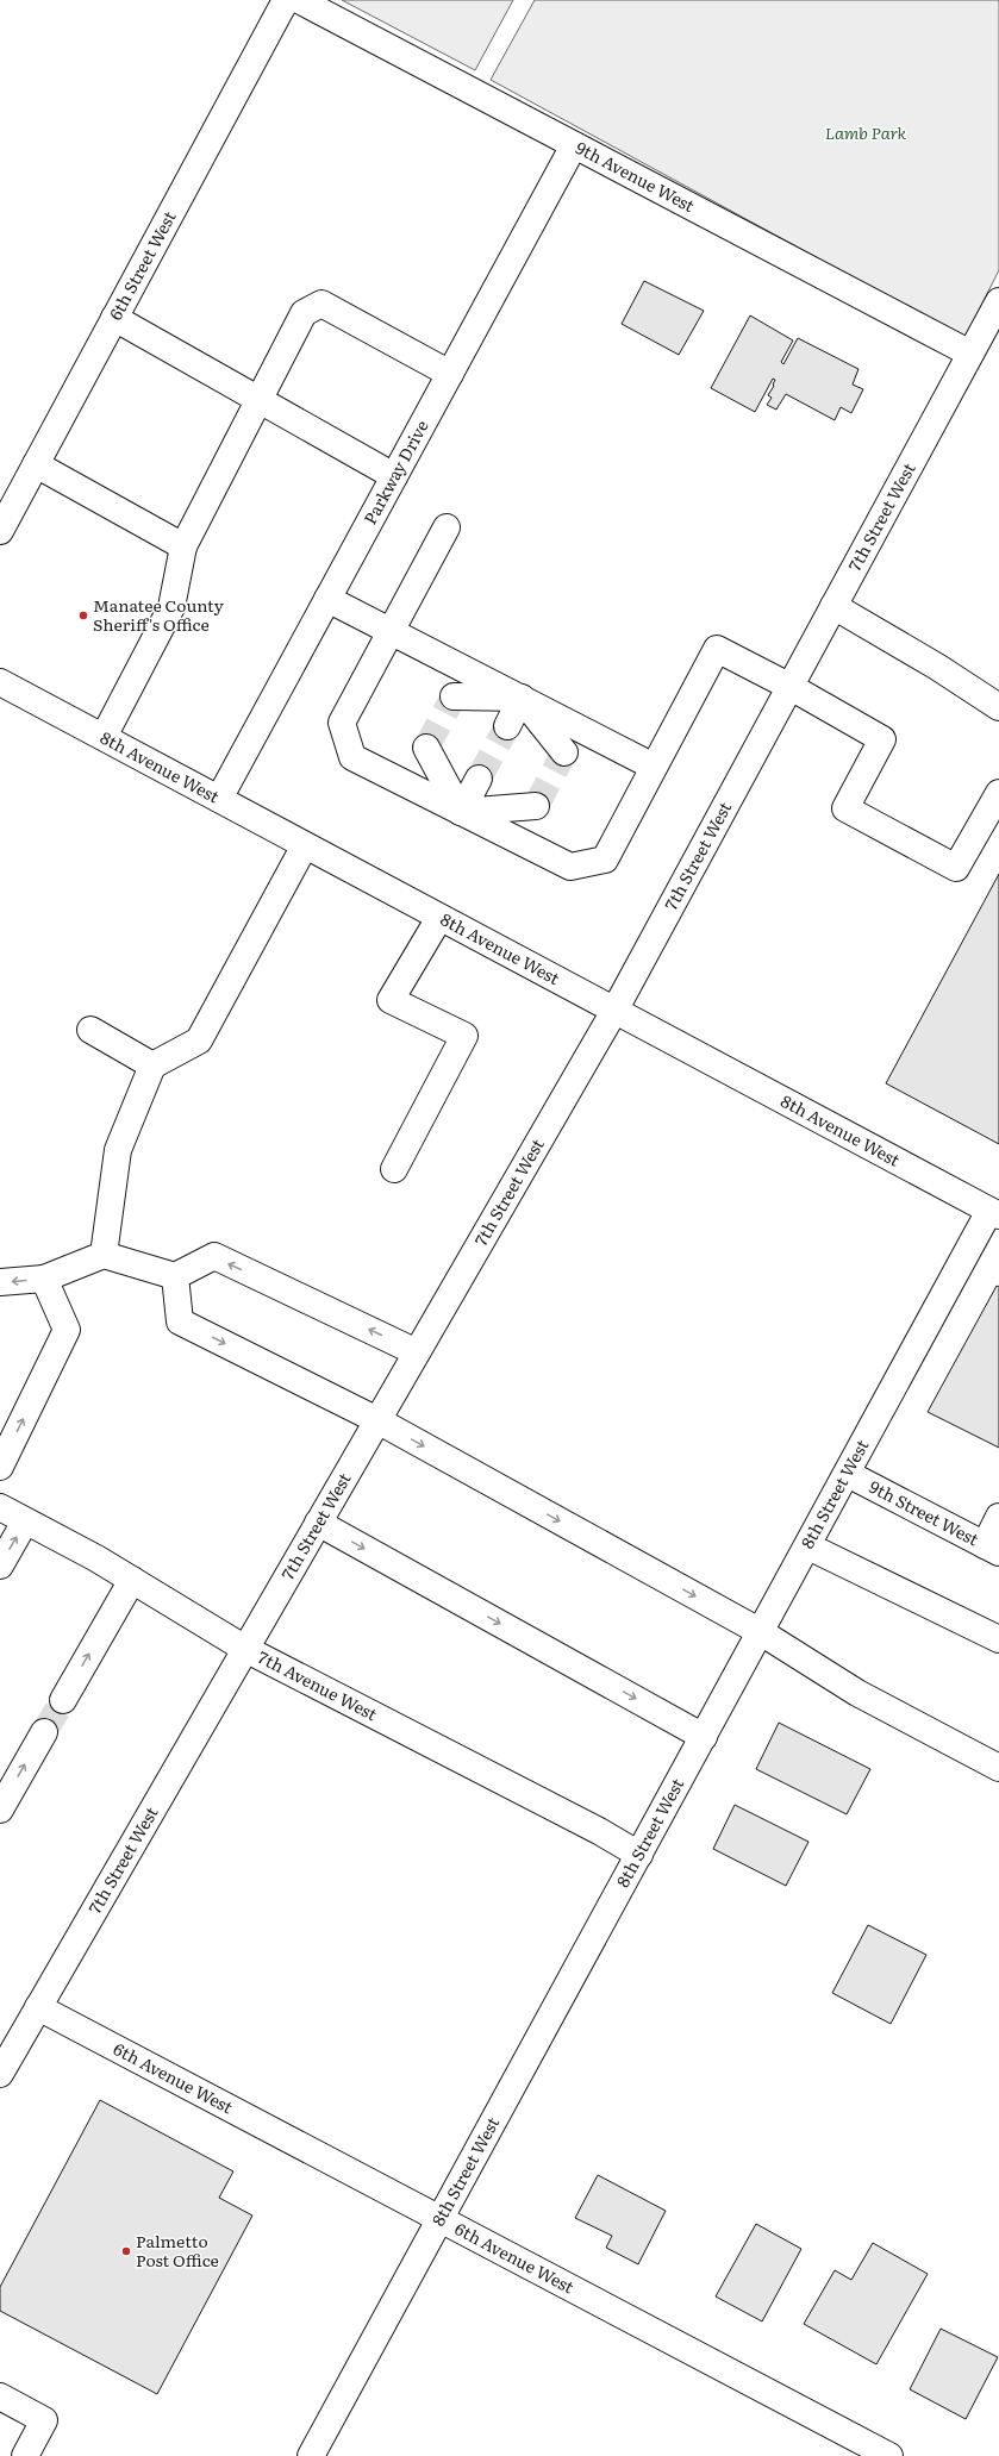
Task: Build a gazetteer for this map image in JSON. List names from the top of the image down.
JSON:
{
  "streets": {
    "street": [
      "9th Avenue West",
      "6th Street West",
      "Parkway Drive",
      "7th Street West",
      "8th Avenue West",
      "8th Street West",
      "9th Street West",
      "7th Avenue West",
      "6th Avenue West"
    ]
  },
  "crossings": [
    ["9th Avenue West", "Parkway Drive"],
    ["9th Avenue West", "7th Street West"],
    ["Parkway Drive", "8th Avenue West"],
    ["7th Street West", "8th Avenue West"],
    ["7th Street West", "7th Avenue West"],
    ["7th Street West", "6th Avenue West"],
    ["8th Avenue West", "8th Street West"],
    ["8th Street West", "9th Street West"],
    ["8th Street West", "7th Avenue West"],
    ["8th Street West", "6th Avenue West"]
  ],
  "parks": ["Lamb Park"],
  "places": ["Manatee County Sheriff's Office", "Palmetto Post Office"]
}
